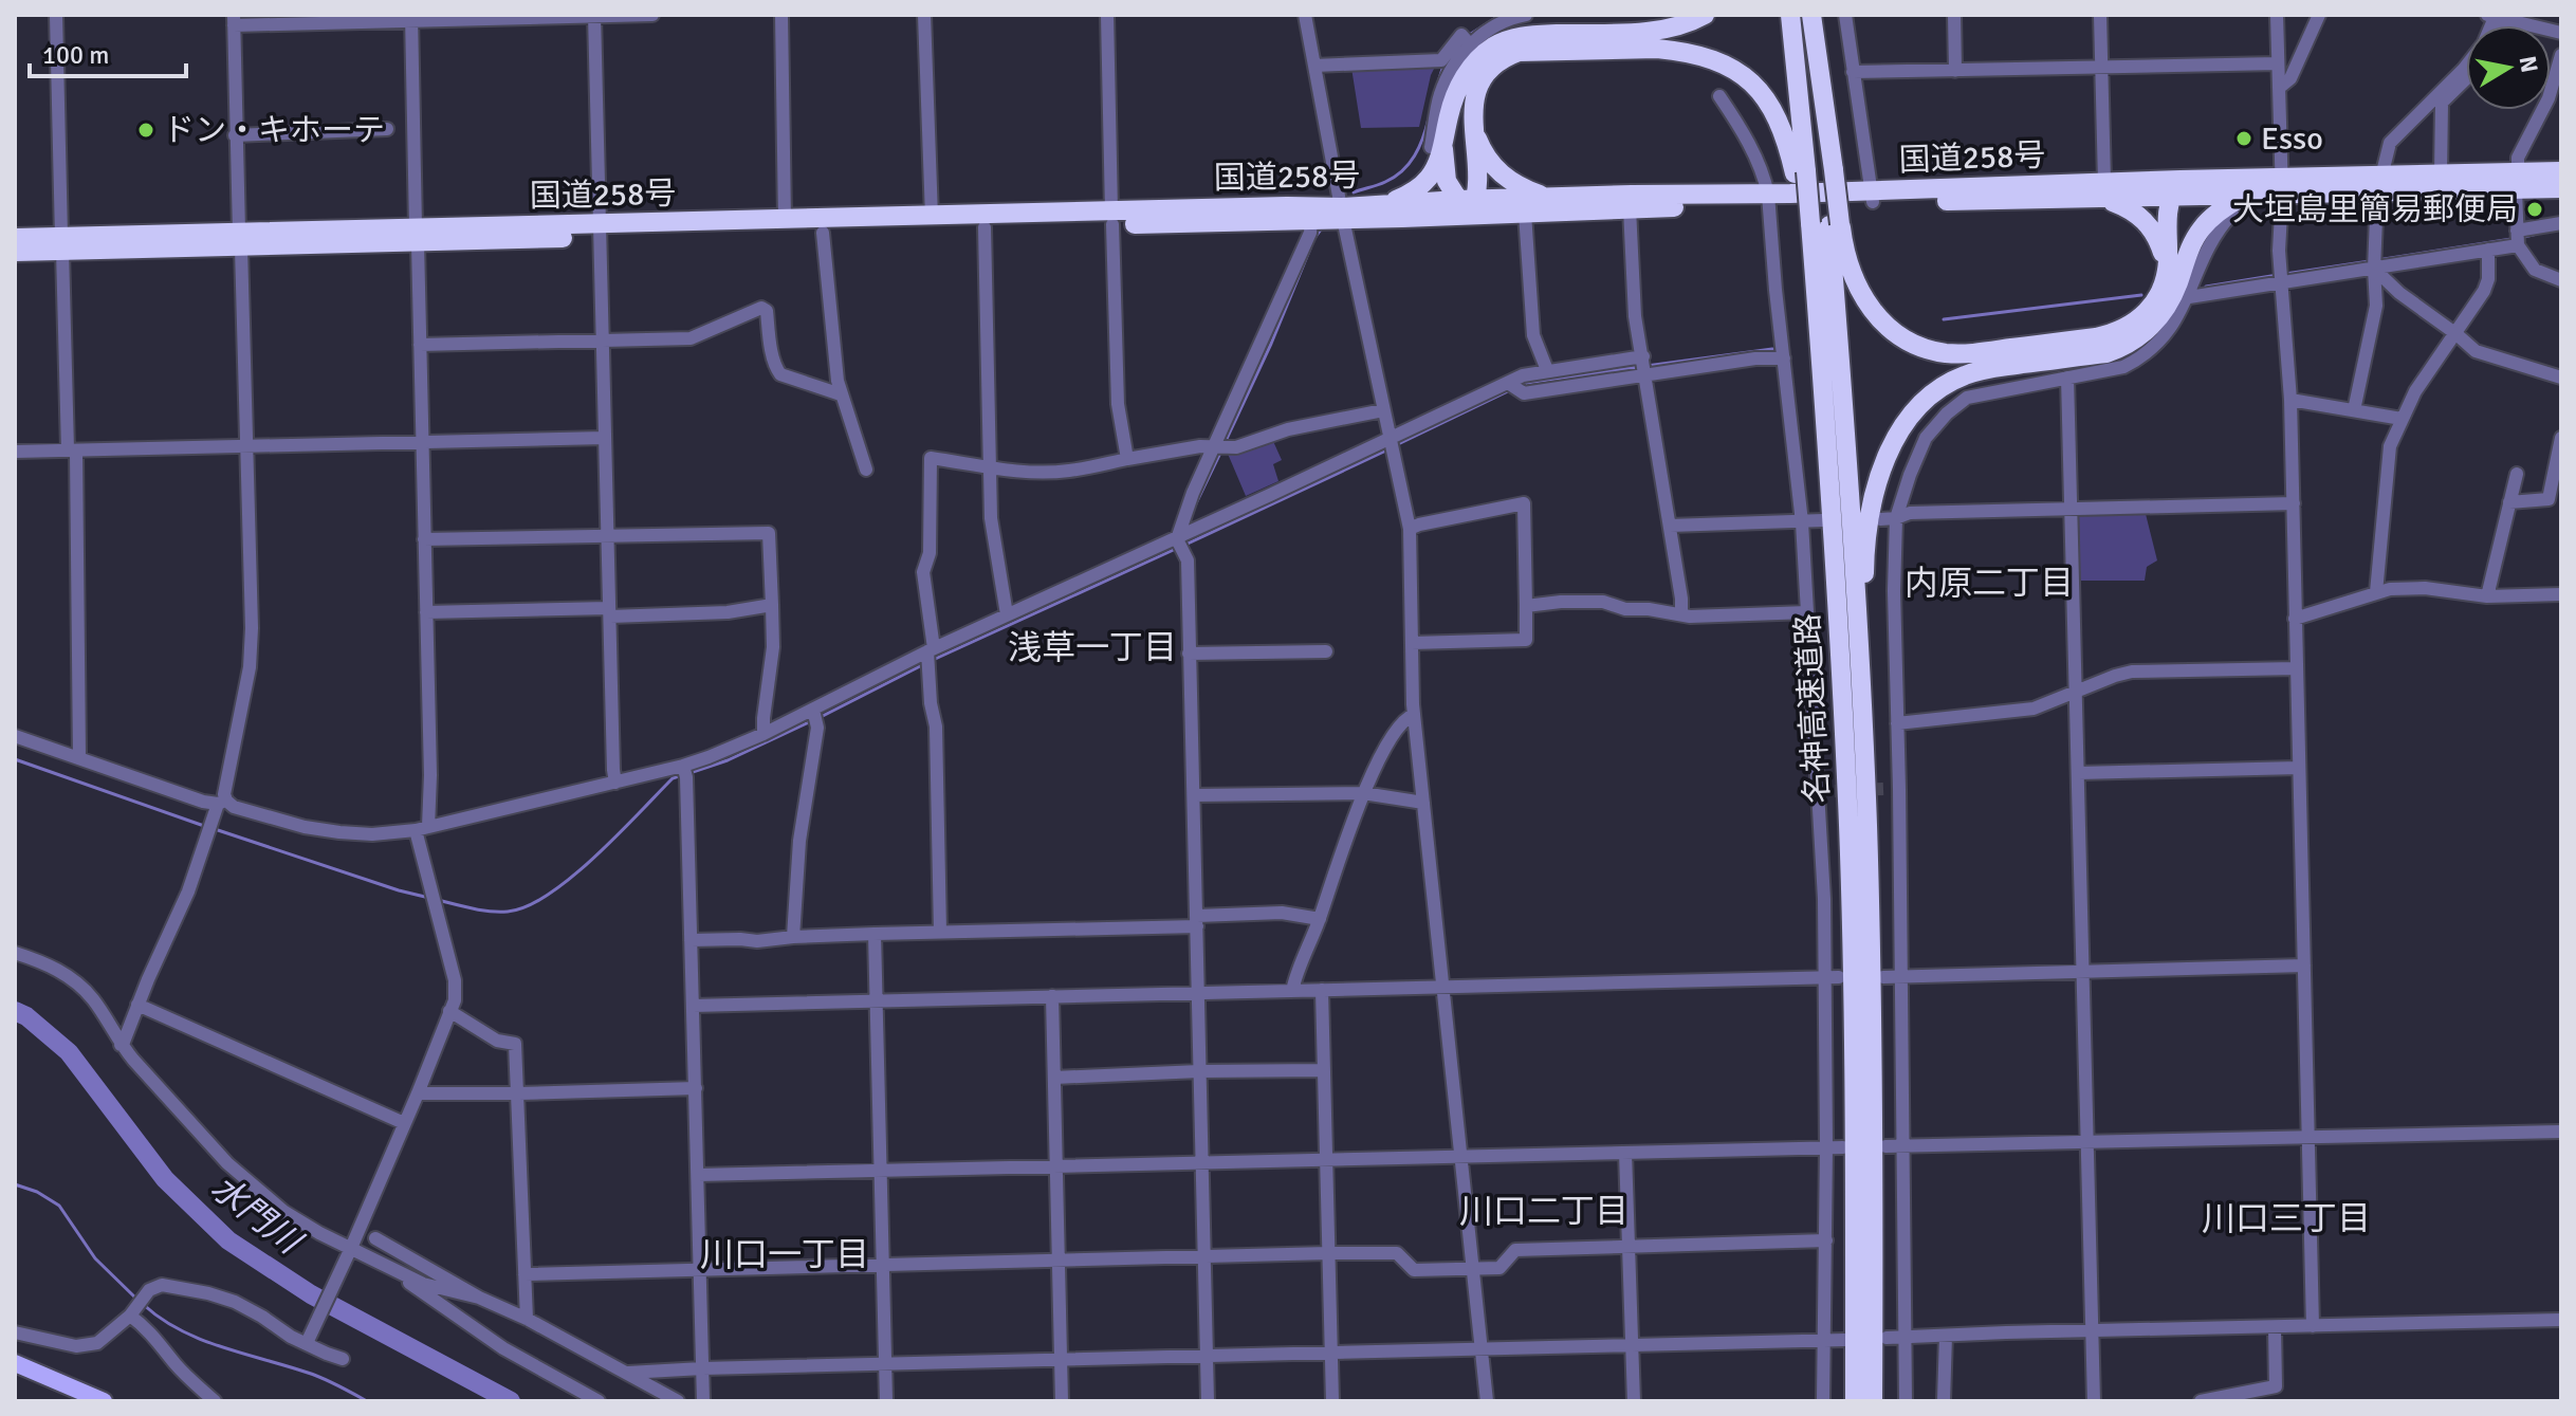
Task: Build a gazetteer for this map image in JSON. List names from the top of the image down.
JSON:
{
  "streets": {
    "highway": ["国道258号", "名神高速道路"]
  },
  "districts": [
    "内原二丁目",
    "浅草一丁目",
    "川口二丁目",
    "川口三丁目",
    "川口一丁目"
  ],
  "water": ["水門川"],
  "places": ["ドン・キホーテ", "Esso", "大垣島里簡易郵便局"],
  "scale_bar": "100 m",
  "north": "right"
}
